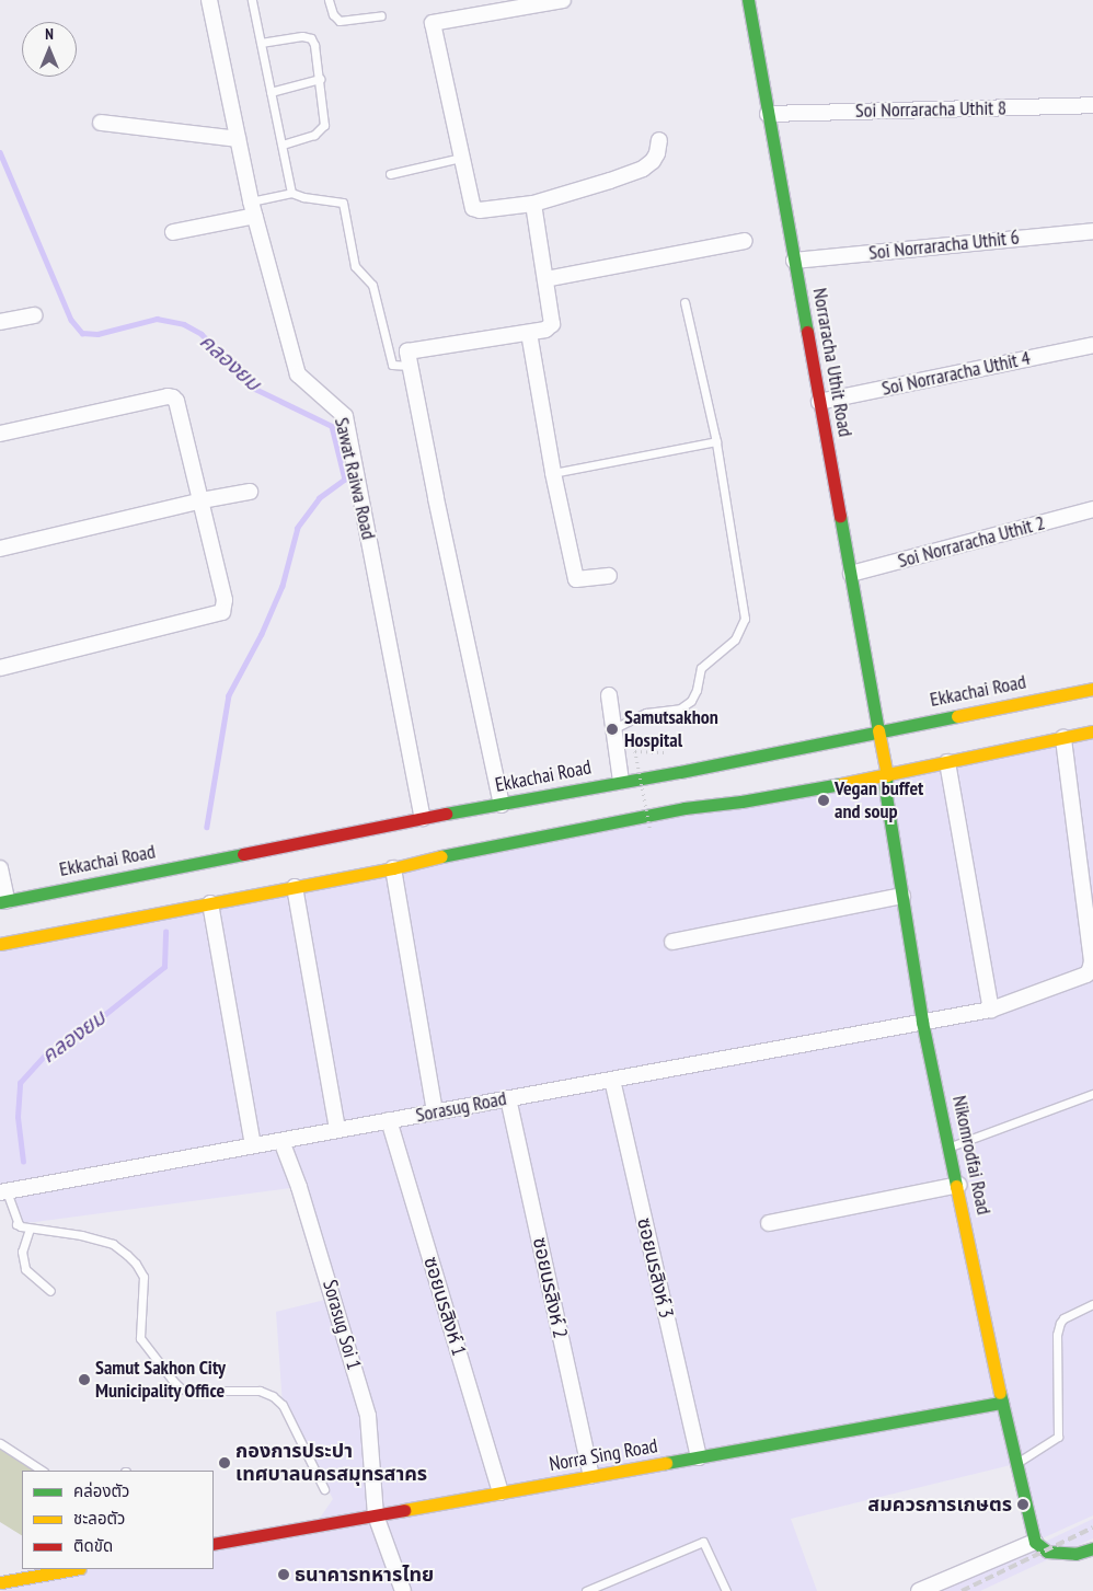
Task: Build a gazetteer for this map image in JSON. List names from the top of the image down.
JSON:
{
  "streets": {
    "main road": [
      "Norraracha Uthit Road",
      "Ekkachai Road",
      "Nikomrodfai Road",
      "Norra Sing Road"
    ],
    "street": [
      "Soi Norraracha Uthit 8",
      "Soi Norraracha Uthit 6",
      "Soi Norraracha Uthit 4",
      "Sawat Raiwa Road",
      "Soi Norraracha Uthit 2",
      "Sorasug Road",
      "ซอยนรสิงห์ 3",
      "ซอยนรสิงห์ 2",
      "ซอยนรสิงห์ 1",
      "Sorasug Soi 1"
    ]
  },
  "crossings": [
    ["Soi Norraracha Uthit 8", "Norraracha Uthit Road"],
    ["Soi Norraracha Uthit 6", "Norraracha Uthit Road"],
    ["Norraracha Uthit Road", "Soi Norraracha Uthit 4"],
    ["Norraracha Uthit Road", "Soi Norraracha Uthit 2"],
    ["Norraracha Uthit Road", "Ekkachai Road"],
    ["Norraracha Uthit Road", "Nikomrodfai Road"],
    ["Sawat Raiwa Road", "Ekkachai Road"],
    ["Sorasug Road", "Nikomrodfai Road"],
    ["Sorasug Road", "ซอยนรสิงห์ 3"],
    ["Sorasug Road", "ซอยนรสิงห์ 2"],
    ["Sorasug Road", "ซอยนรสิงห์ 1"],
    ["Sorasug Road", "Sorasug Soi 1"],
    ["Nikomrodfai Road", "Norra Sing Road"],
    ["ซอยนรสิงห์ 3", "Norra Sing Road"],
    ["ซอยนรสิงห์ 2", "Norra Sing Road"],
    ["ซอยนรสิงห์ 1", "Norra Sing Road"],
    ["Sorasug Soi 1", "Norra Sing Road"]
  ],
  "water": ["คลองยม"],
  "places": [
    "Samutsakhon Hospital",
    "Vegan buffet and soup",
    "Samut Sakhon City Municipality Office",
    "กองการประปา เทศบาลนครสมุทรสาคร",
    "สมควรการเกษตร",
    "ธนาคารทหารไทย"
  ],
  "legend": ["คล่องตัว", "ชะลอตัว", "ติดขัด"],
  "north": "top"
}
